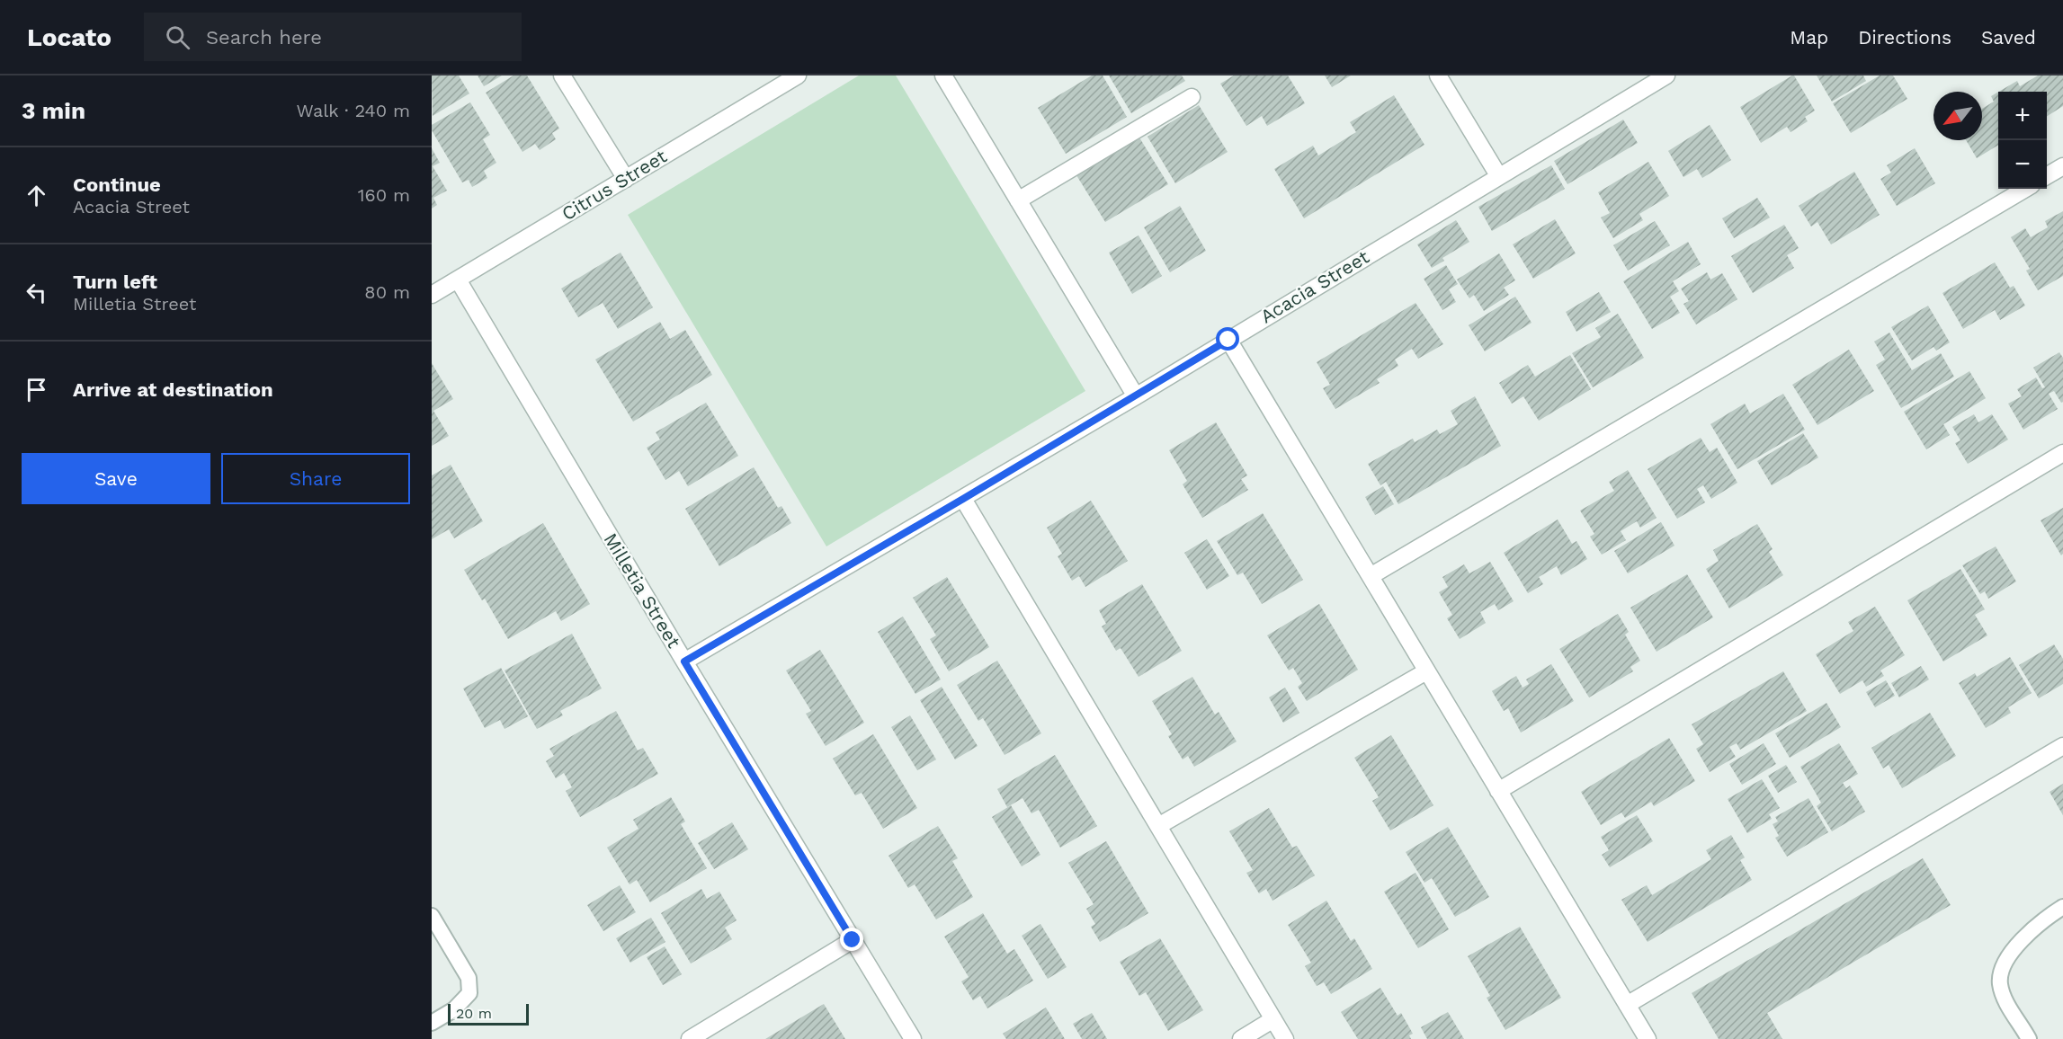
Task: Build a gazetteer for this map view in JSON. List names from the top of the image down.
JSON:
{
  "streets": {
    "street": ["Citrus Street", "Acacia Street", "Milletia Street"]
  },
  "crossings": [
    ["Citrus Street", "Milletia Street"],
    ["Acacia Street", "Milletia Street"]
  ],
  "scale_bar": "20 m",
  "north": "bottom left",
  "page": {
    "header": "Locato",
    "search": "Search here",
    "nav": ["Map", "Directions", "Saved"],
    "heading": ["3 min", "Walk · 240 m"],
    "map_buttons": ["+", "−"],
    "list": [
      ["Continue", "Acacia Street", "160 m"],
      ["Turn left", "Milletia Street", "80 m"],
      "Arrive at destination"
    ],
    "buttons": ["Save", "Share"],
    "scale": "20 m"
  }
}
